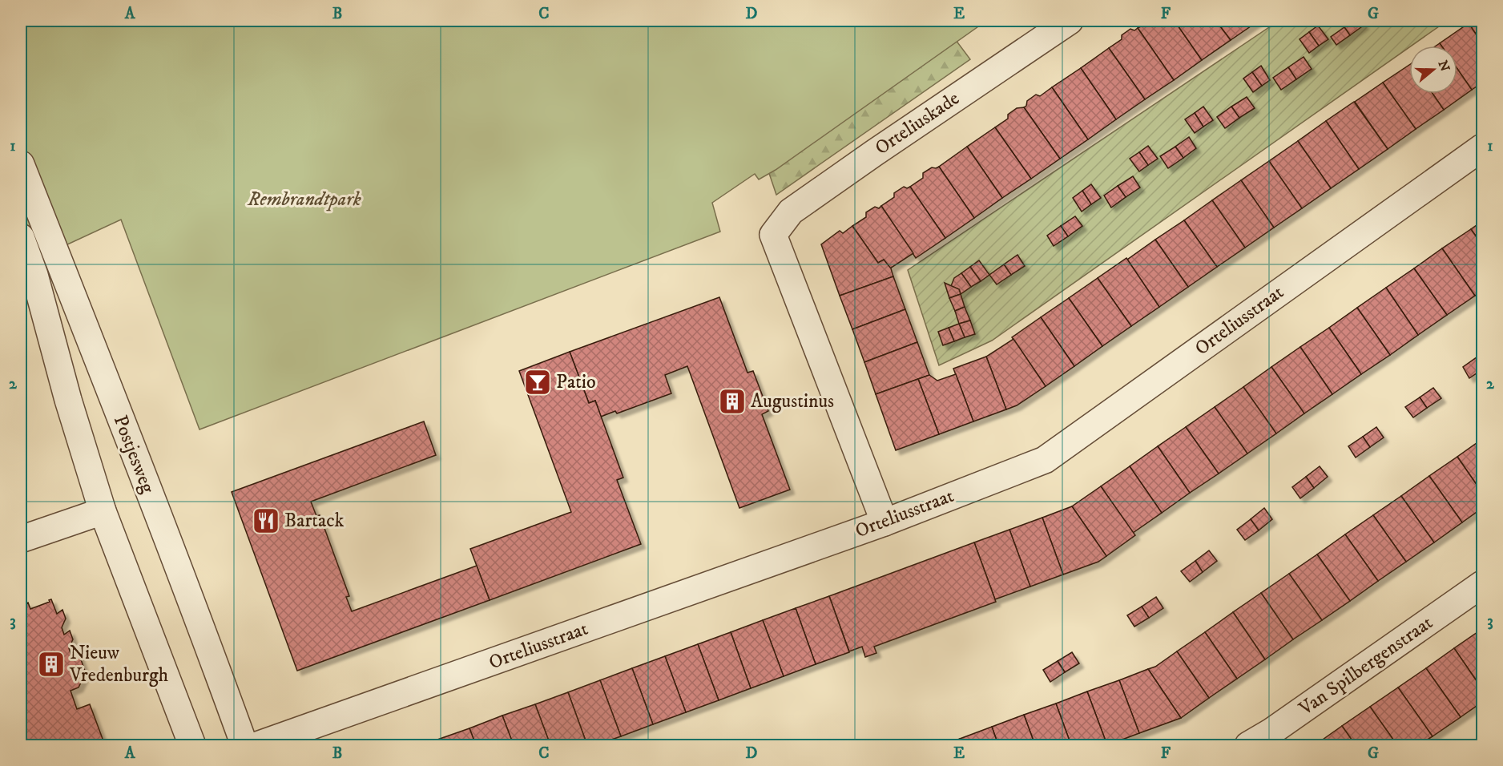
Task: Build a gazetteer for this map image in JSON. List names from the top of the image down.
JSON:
{
  "streets": {
    "street": [
      "Orteliuskade",
      "Orteliusstraat",
      "Postjesweg",
      "Van Spilbergenstraat"
    ]
  },
  "crossings": [
    ["Orteliuskade", "Orteliusstraat"]
  ],
  "parks": ["Rembrandtpark"],
  "places": {
    "bar": ["Patio"],
    "building": ["Augustinus", "Nieuw Vredenburgh"],
    "restaurant": ["Bartack"]
  },
  "north": "right",
  "grid": {
    "columns": [
      "A",
      "B",
      "C",
      "D",
      "E",
      "F",
      "G"
    ],
    "rows": ["1", "2", "3"]
  }
}
